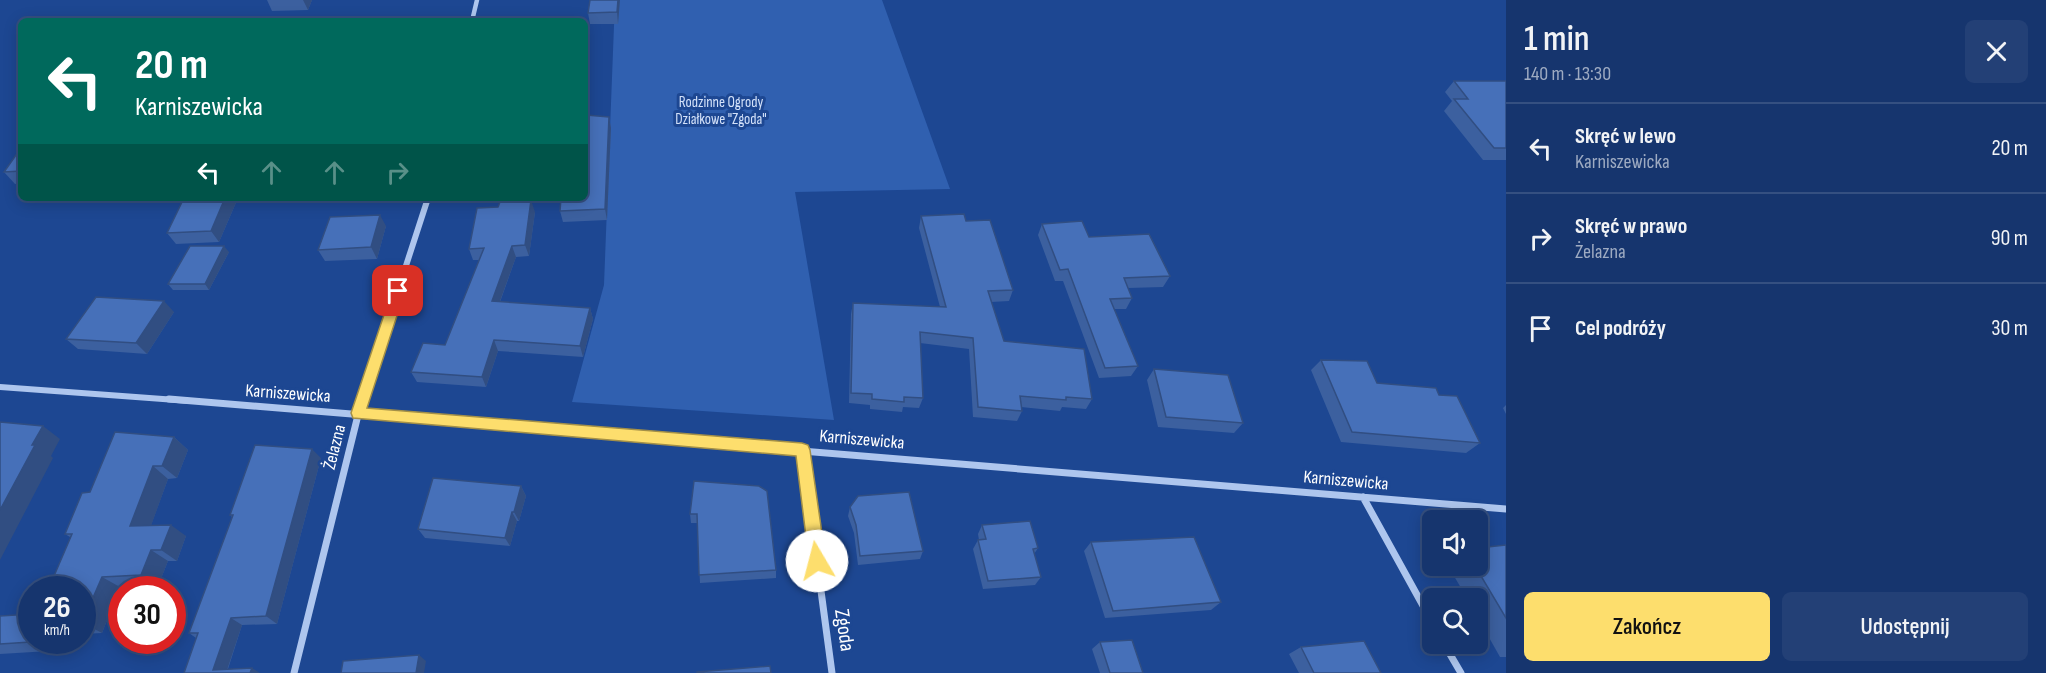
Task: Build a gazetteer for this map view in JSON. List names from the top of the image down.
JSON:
{
  "streets": {
    "street": ["Karniszewicka", "Żelazna", "Zgoda"]
  },
  "crossings": [
    ["Karniszewicka", "Żelazna"],
    ["Karniszewicka", "Zgoda"]
  ],
  "parks": ["Rodzinne Ogrody Działkowe \"Zgoda\""],
  "page": {
    "heading": ["1 min", "140 m · 13:30"],
    "turn": ["20 m", "Karniszewicka"],
    "list": [
      {
        "name": "Skręć w lewo",
        "note": "Karniszewicka",
        "value": "20 m"
      },
      {
        "name": "Skręć w prawo",
        "note": "Żelazna",
        "value": "90 m"
      },
      {
        "name": "Cel podróży",
        "value": "30 m"
      }
    ],
    "speed": "26 km/h",
    "limit": "30",
    "buttons": ["Zakończ", "Udostępnij"]
  }
}
